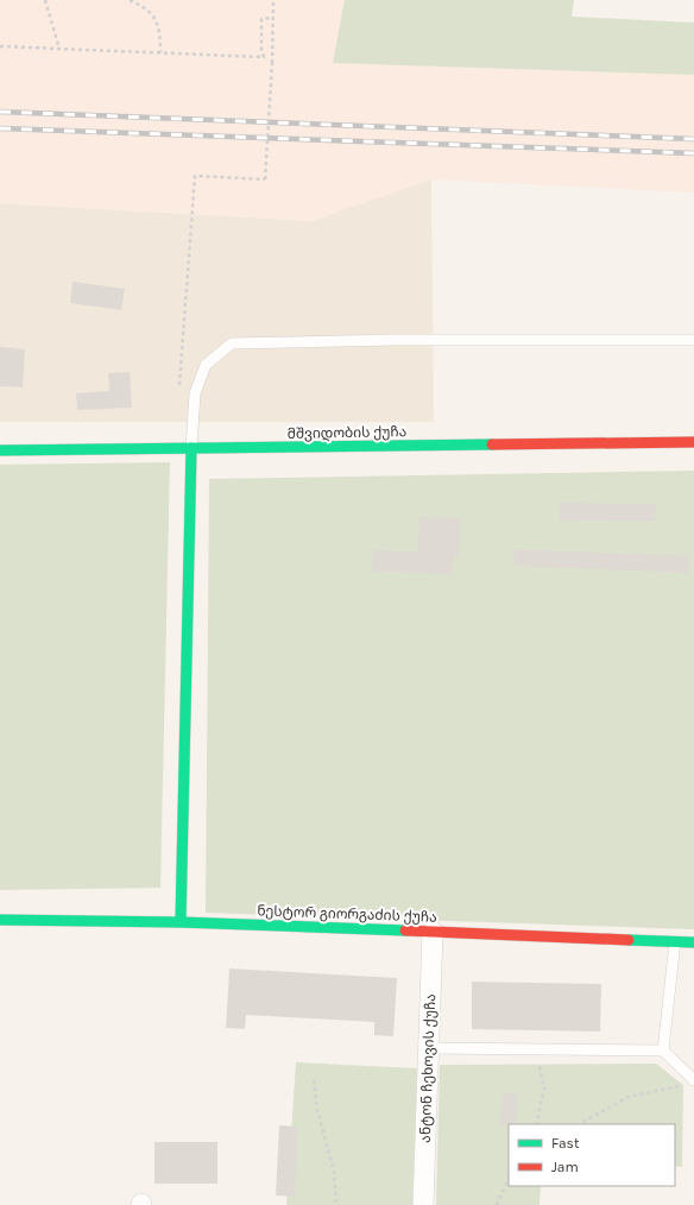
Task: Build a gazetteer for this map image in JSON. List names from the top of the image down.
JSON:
{
  "streets": {
    "street": ["მშვიდობის ქუჩა", "ნესტორ გიორგაძის ქუჩა", "ანტონ ჩეხოვის ქუჩა"]
  },
  "crossings": [
    ["ნესტორ გიორგაძის ქუჩა", "ანტონ ჩეხოვის ქუჩა"]
  ],
  "legend": ["Fast", "Jam"]
}
